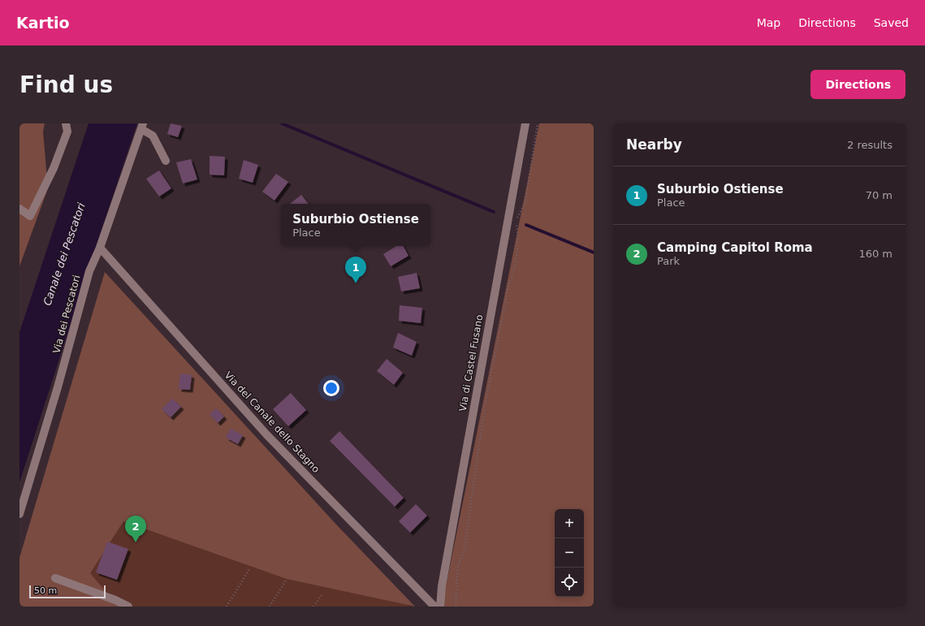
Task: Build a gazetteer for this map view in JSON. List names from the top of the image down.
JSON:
{
  "streets": {
    "street": ["Via dei Pescatori", "Via di Castel Fusano", "Via del Canale dello Stagno"]
  },
  "crossings": [
    ["Via dei Pescatori", "Via del Canale dello Stagno"]
  ],
  "water": ["Canale dei Pescatori"],
  "scale_bar": "50 m",
  "page": {
    "header": "Kartio",
    "nav": ["Map", "Directions", "Saved"],
    "buttons": "Directions",
    "title": "Find us",
    "heading": ["Nearby", "2 results"],
    "list": [
      {
        "mark": "1",
        "name": "Suburbio Ostiense",
        "note": "Place",
        "value": "70 m"
      },
      {
        "mark": "2",
        "name": "Camping Capitol Roma",
        "note": "Park",
        "value": "160 m"
      }
    ],
    "popup": ["Suburbio Ostiense", "Place"],
    "pins": ["1", "2"],
    "map_buttons": ["+", "−"],
    "scale": "50 m"
  }
}
